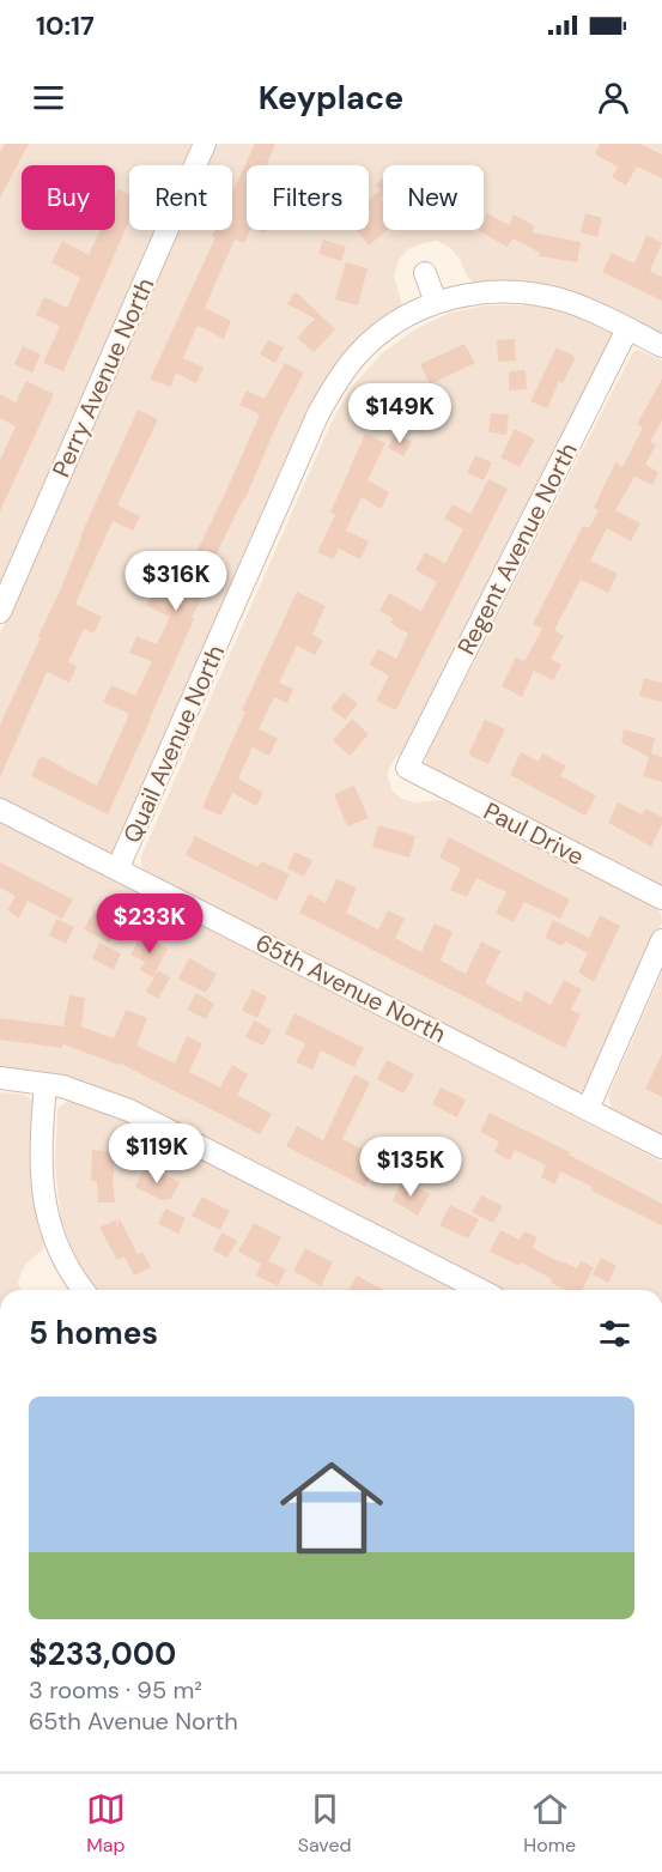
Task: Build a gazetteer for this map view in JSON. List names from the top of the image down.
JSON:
{
  "streets": {
    "street": [
      "Perry Avenue North",
      "Regent Avenue North",
      "Quail Avenue North",
      "Paul Drive",
      "65th Avenue North"
    ]
  },
  "crossings": [
    ["Regent Avenue North", "Quail Avenue North"],
    ["Regent Avenue North", "Paul Drive"],
    ["Quail Avenue North", "65th Avenue North"]
  ],
  "page": {
    "status": "10:17",
    "header": "Keyplace",
    "chip": [
      "Buy",
      "Rent",
      "Filters",
      "New"
    ],
    "price": [
      "$149K",
      "$316K",
      "$233K",
      "$119K",
      "$135K"
    ],
    "heading": "5 homes",
    "list": [
      {
        "name": "$233,000",
        "note": "3 rooms · 95 m² · 65th Avenue North"
      }
    ],
    "tabs": ["Map", "Saved", "Home"]
  }
}
